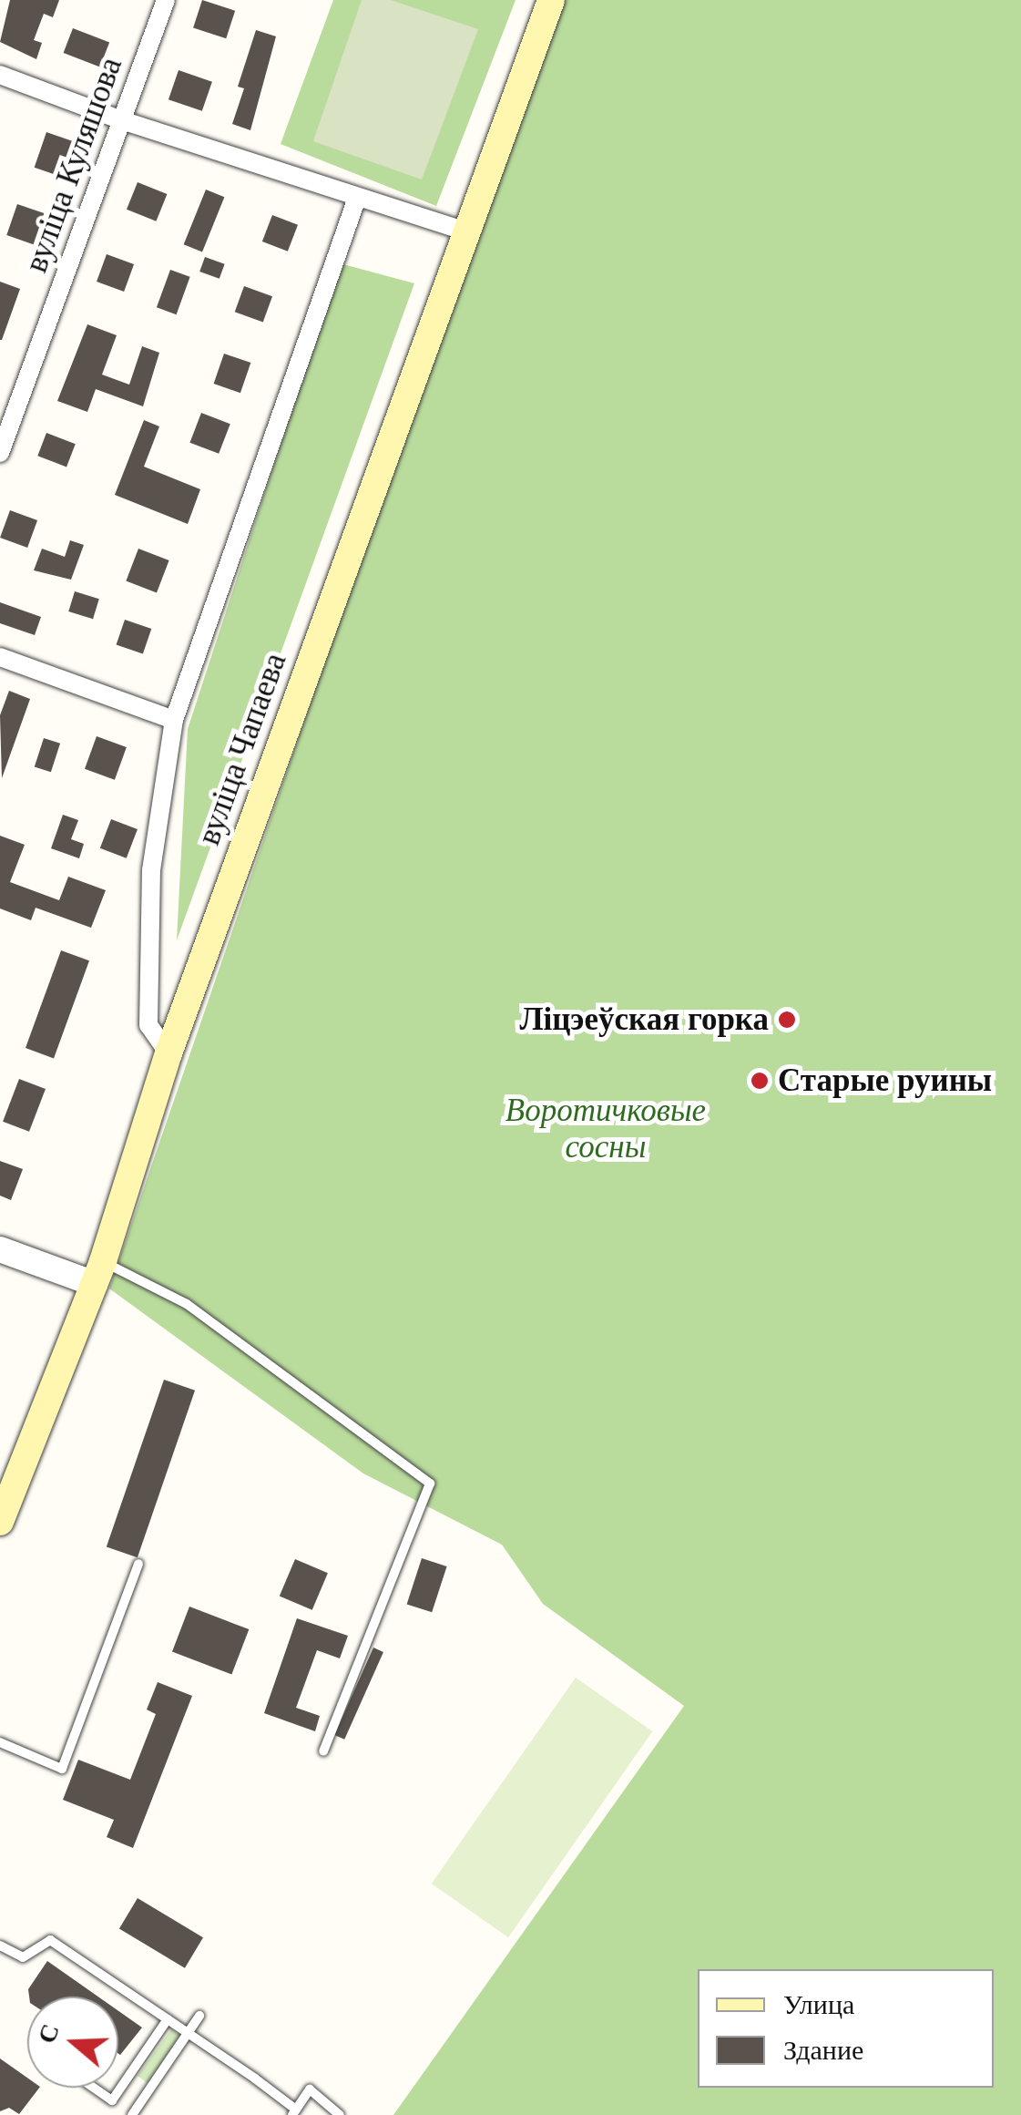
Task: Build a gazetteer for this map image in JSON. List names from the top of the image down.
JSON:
{
  "streets": {
    "main road": ["вуліца Чапаева"],
    "street": ["вуліца Куляшова"]
  },
  "parks": ["Воротичковые сосны"],
  "places": ["Ліцэеўская горка", "Старые руины"],
  "legend": ["Улица", "Здание"],
  "north": "left"
}
